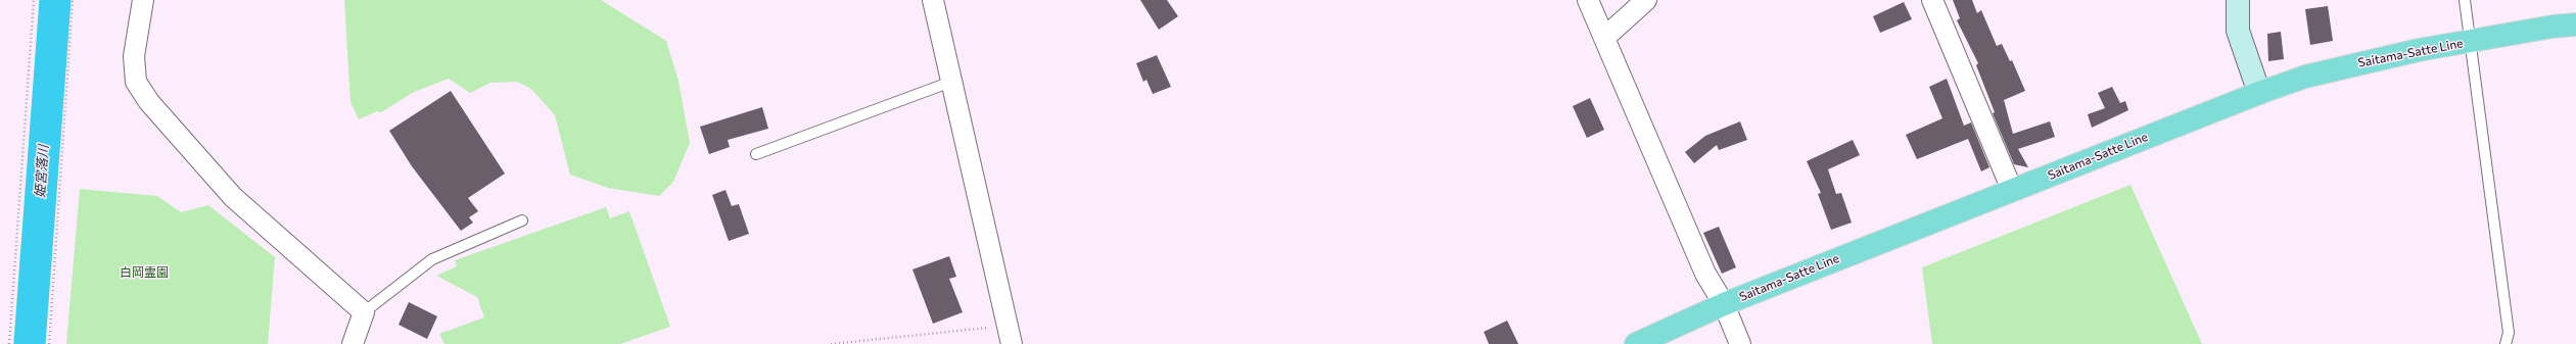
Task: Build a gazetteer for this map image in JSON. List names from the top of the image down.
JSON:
{
  "streets": {
    "main road": ["Saitama-Satte Line"]
  },
  "water": ["姫宮落川"],
  "parks": ["白岡霊園"]
}
